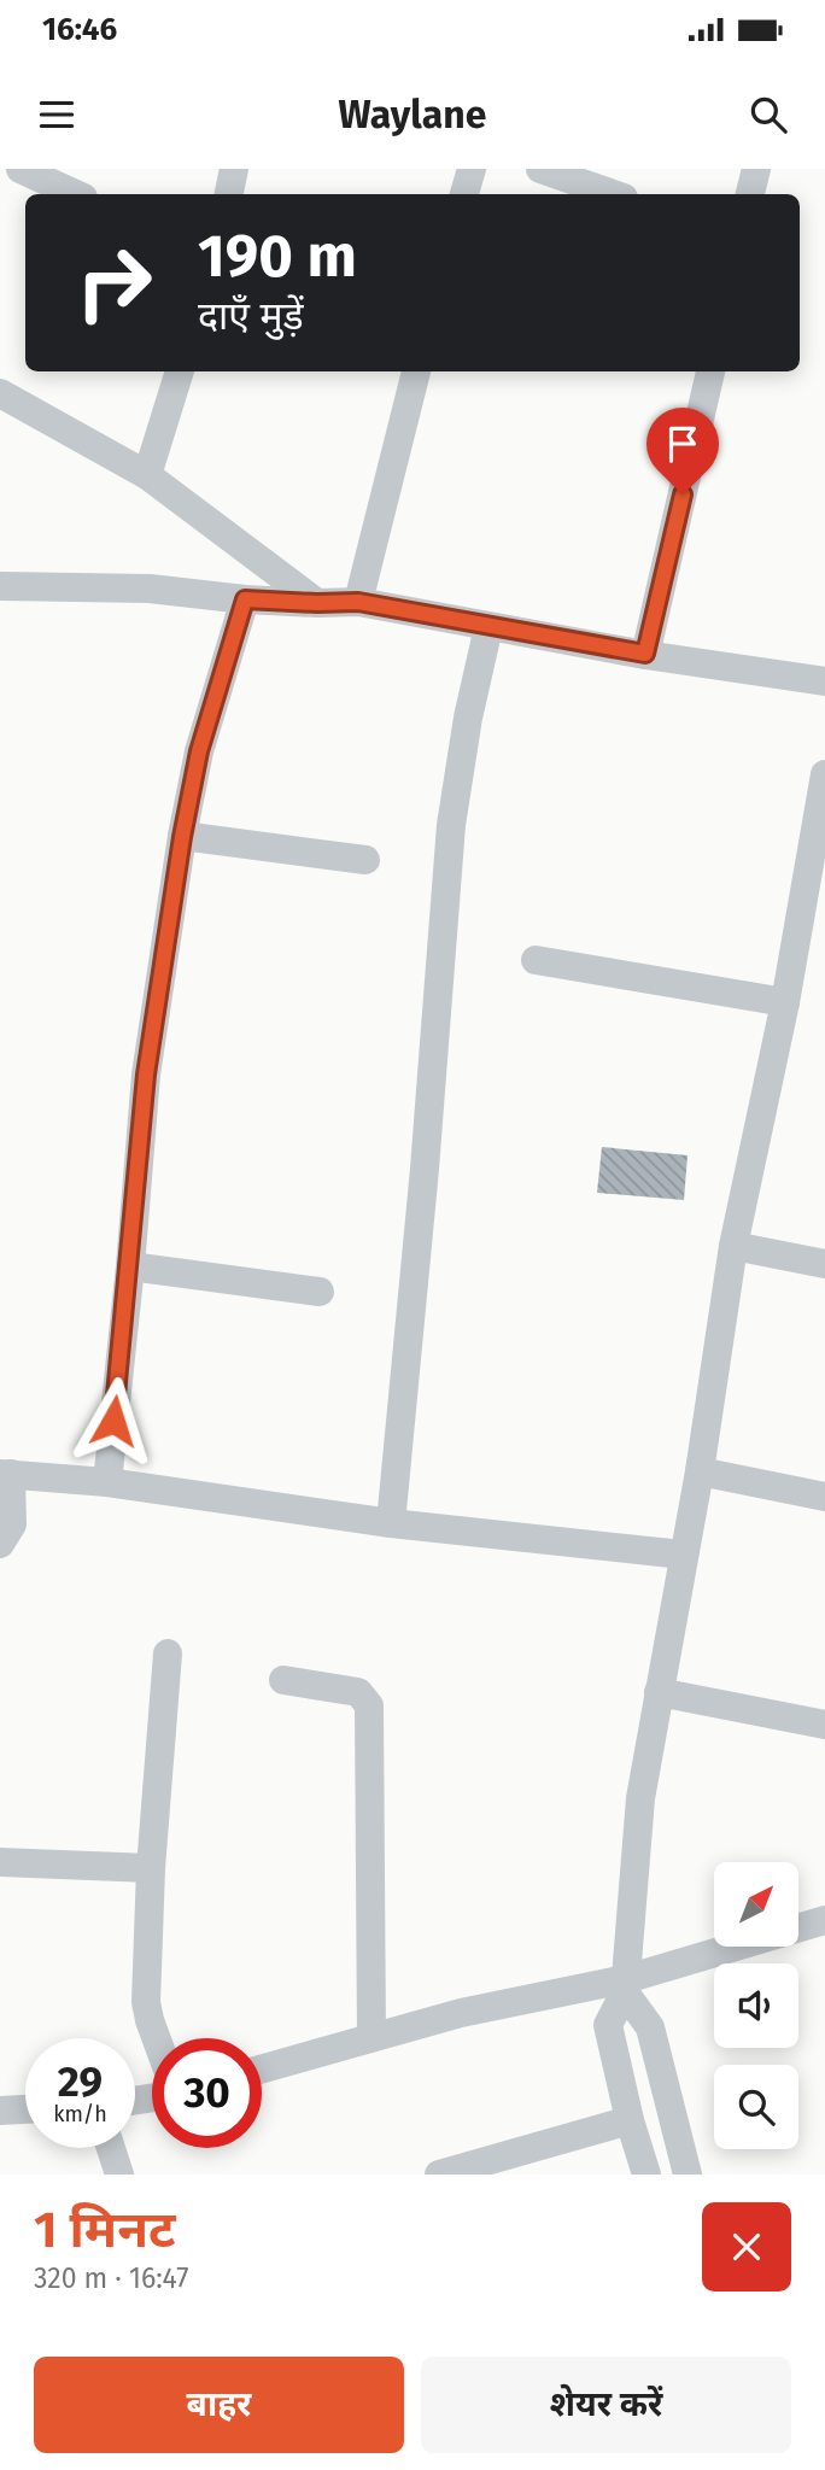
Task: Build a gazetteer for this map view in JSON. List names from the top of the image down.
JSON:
{
  "north": "top right",
  "page": {
    "status": "16:46",
    "header": "Waylane",
    "turn": ["190 m", "दाएँ मुड़ें"],
    "speed": "29 km/h",
    "limit": "30",
    "heading": ["1 मिनट", "320 m · 16:47"],
    "buttons": ["बाहर", "शेयर करें"]
  }
}
